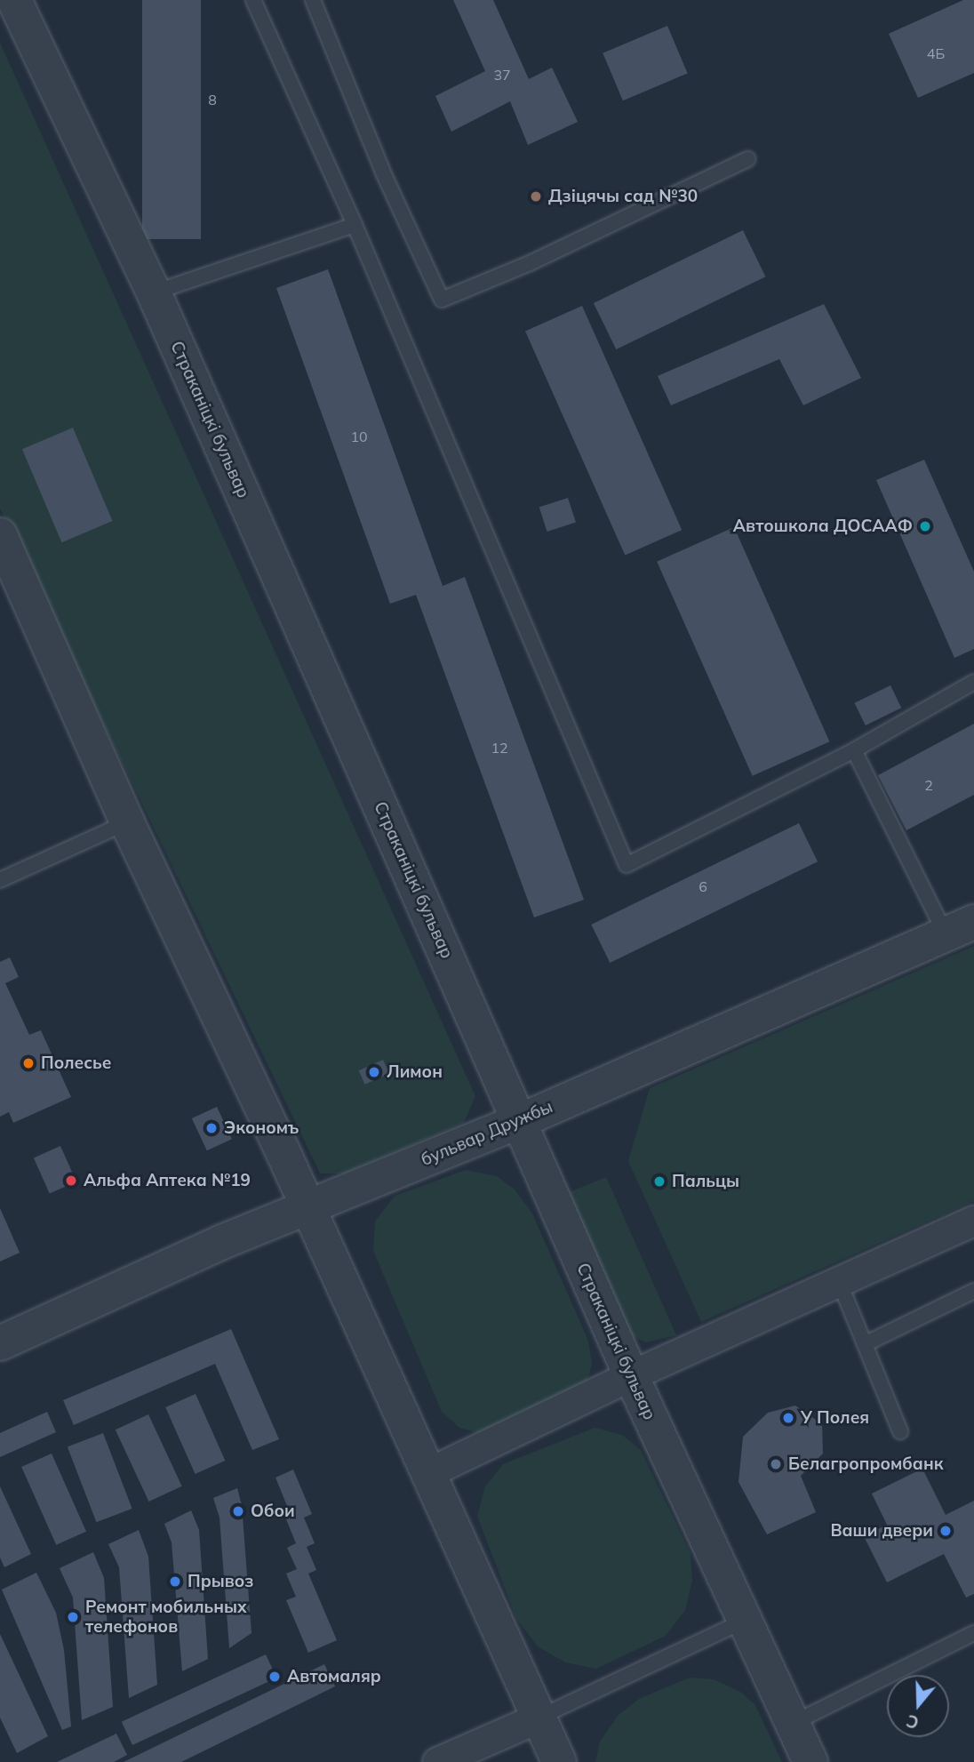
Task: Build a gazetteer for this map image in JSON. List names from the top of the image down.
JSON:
{
  "streets": {
    "street": ["Страканіцкі бульвар", "бульвар Дружбы"]
  },
  "crossings": [
    ["Страканіцкі бульвар", "бульвар Дружбы"]
  ],
  "places": [
    "Дзіцячы сад №30",
    "Автошкола ДОСААФ",
    "Полесье",
    "Лимон",
    "Экономъ",
    "Альфа Аптека №19",
    "Пальцы",
    "У Полея",
    "Белагропромбанк",
    "Обои",
    "Ваши двери",
    "Прывоз",
    "Ремонт мобильных телефонов",
    "Автомаляр"
  ],
  "house_numbers": [
    "4Б",
    "37",
    "8",
    "10",
    "12",
    "2",
    "6"
  ],
  "north": "bottom"
}
